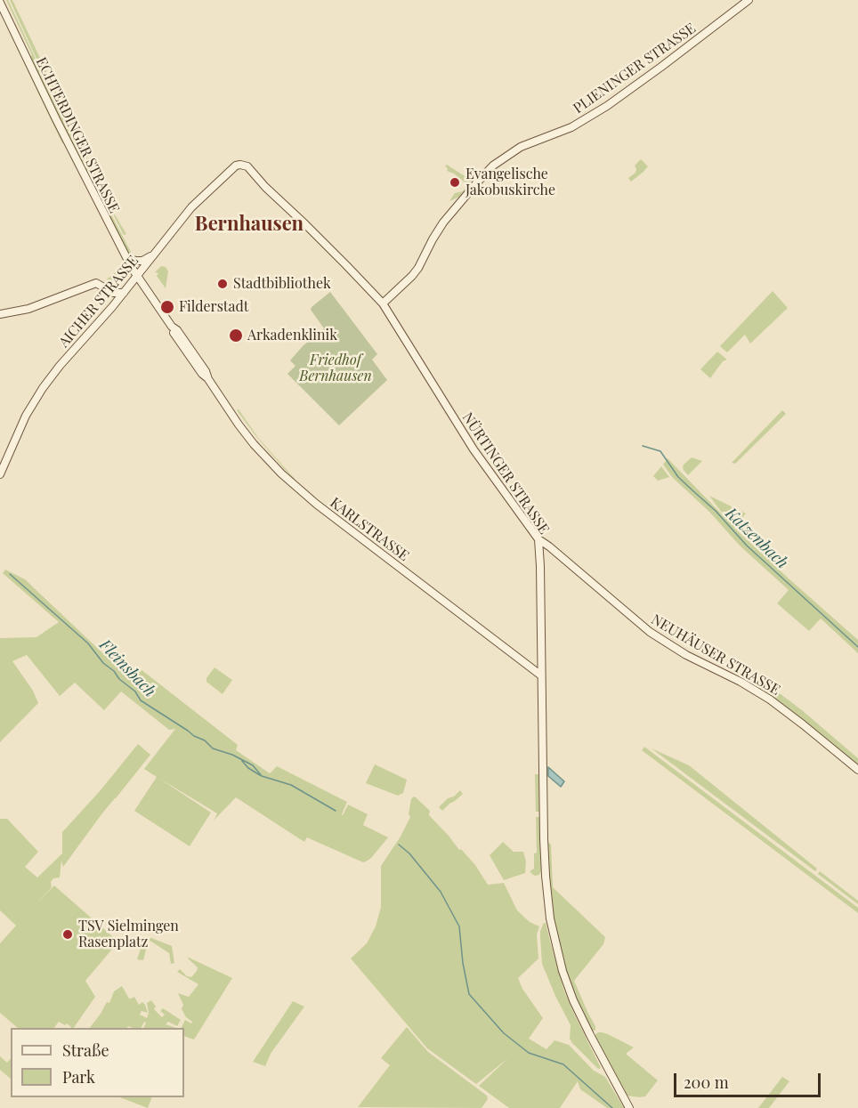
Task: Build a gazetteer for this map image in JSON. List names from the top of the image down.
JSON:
{
  "streets": {
    "main road": [
      "PLIENINGER STRASSE",
      "ECHTERDINGER STRASSE",
      "AICHER STRASSE",
      "NÜRTINGER STRASSE",
      "KARLSTRASSE",
      "NEUHÄUSER STRASSE"
    ]
  },
  "crossings": [
    ["PLIENINGER STRASSE", "NÜRTINGER STRASSE"],
    ["ECHTERDINGER STRASSE", "AICHER STRASSE"],
    ["ECHTERDINGER STRASSE", "KARLSTRASSE"],
    ["AICHER STRASSE", "NÜRTINGER STRASSE"],
    ["AICHER STRASSE", "KARLSTRASSE"],
    ["NÜRTINGER STRASSE", "KARLSTRASSE"],
    ["NÜRTINGER STRASSE", "NEUHÄUSER STRASSE"]
  ],
  "districts": ["Bernhausen"],
  "water": ["Katzenbach", "Fleinsbach"],
  "parks": ["Friedhof Bernhausen"],
  "places": [
    "Evangelische Jakobuskirche",
    "Stadtbibliothek",
    "Filderstadt",
    "Arkadenklinik",
    "TSV Sielmingen Rasenplatz"
  ],
  "legend": ["Straße", "Park"],
  "scale_bar": "200 m"
}
